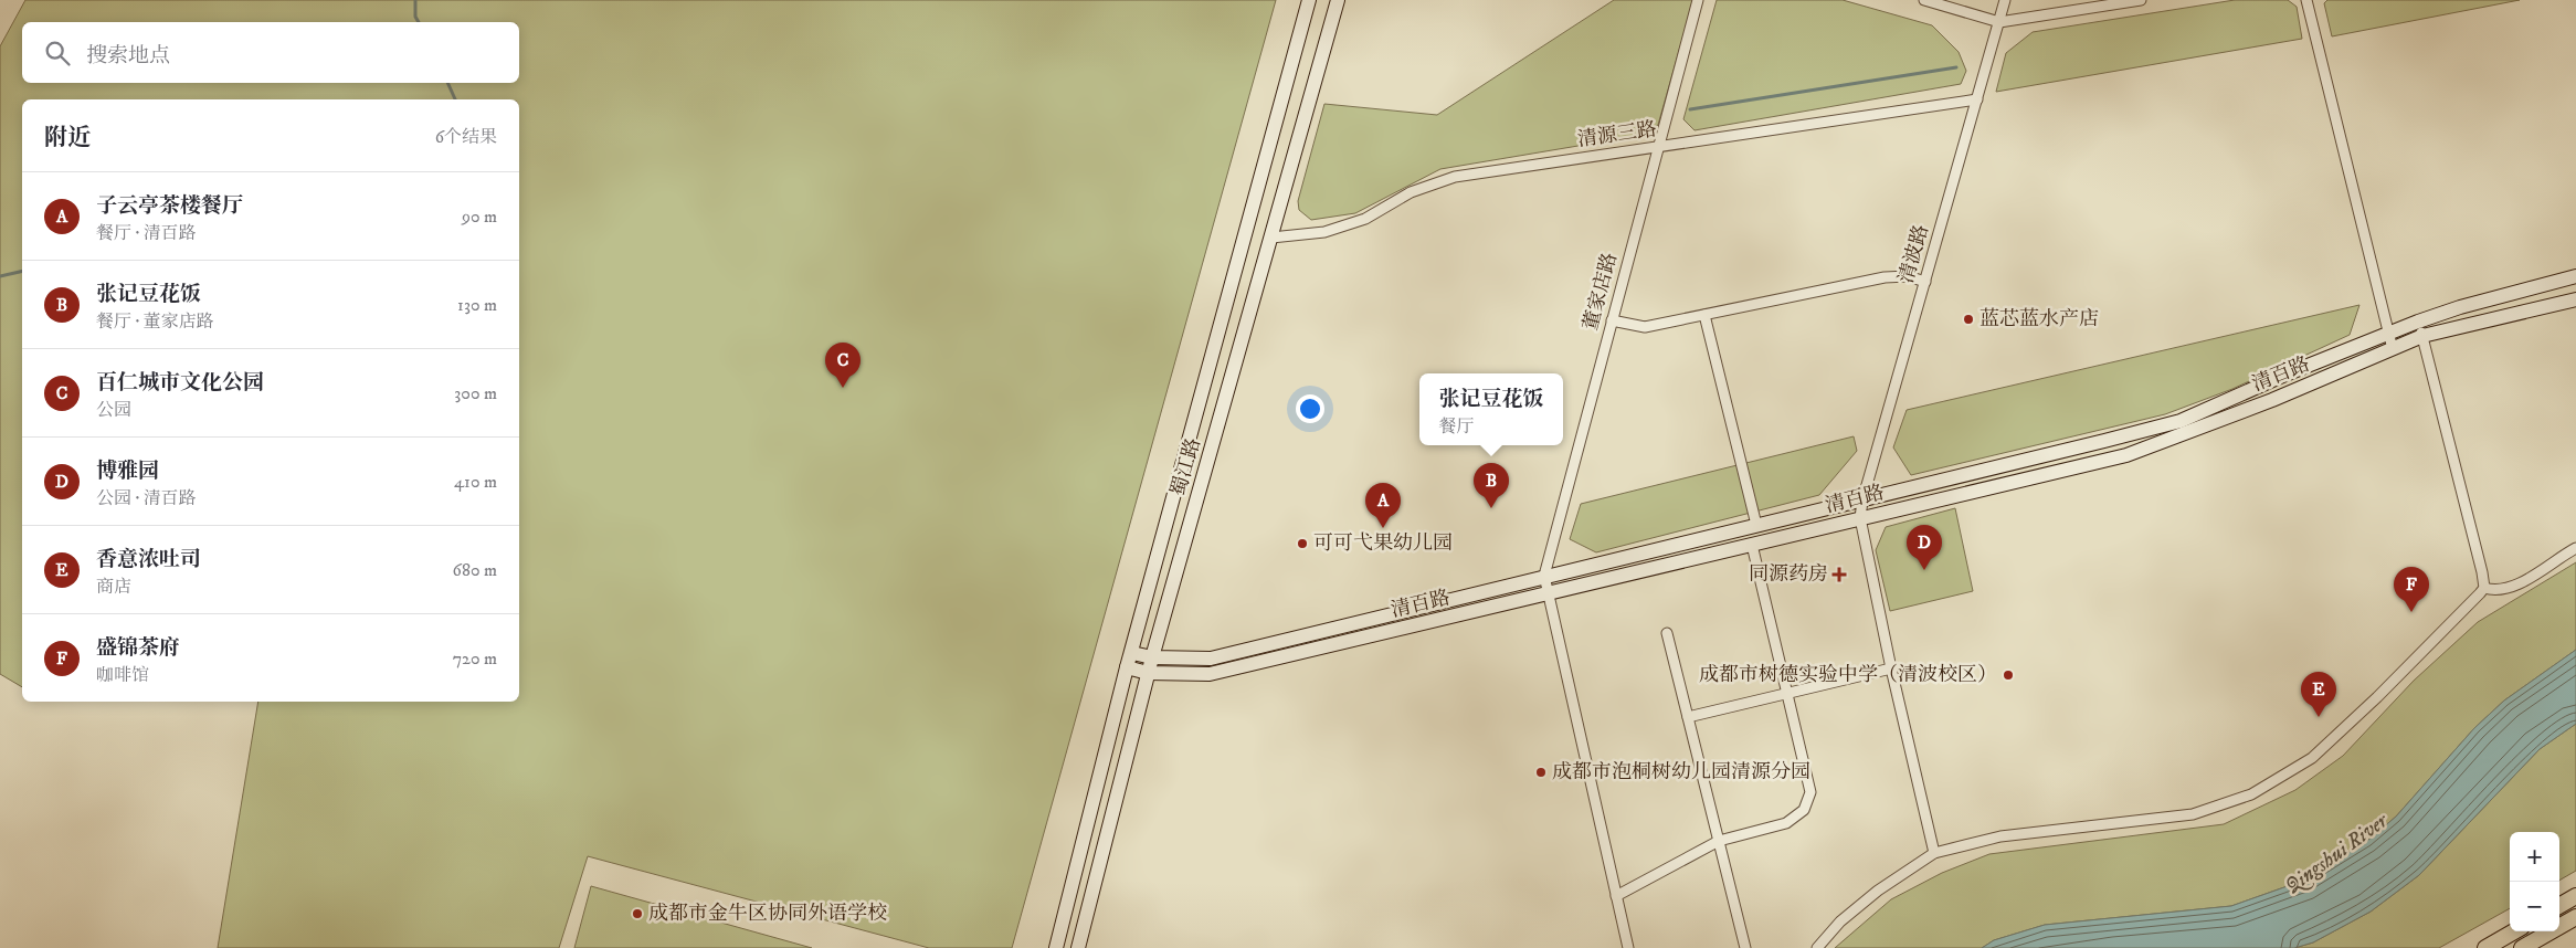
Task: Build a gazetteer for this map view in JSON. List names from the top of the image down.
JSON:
{
  "streets": {
    "street": [
      "清源三路",
      "清波路",
      "董家店路",
      "清百路",
      "蜀江路"
    ]
  },
  "crossings": [
    ["清源三路", "清波路"],
    ["清源三路", "董家店路"],
    ["清源三路", "蜀江路"],
    ["清波路", "清百路"],
    ["董家店路", "清百路"],
    ["清百路", "蜀江路"]
  ],
  "water": ["Qingshui River"],
  "places": {
    "other": [
      "蓝芯蓝水产店",
      "可可弋果幼儿园",
      "成都市树德实验中学（清波校区）",
      "成都市泡桐树幼儿园清源分园",
      "成都市金牛区协同外语学校"
    ],
    "health": ["同源药房"]
  },
  "page": {
    "search": "搜索地点",
    "heading": ["附近", "6个结果"],
    "list": [
      {
        "mark": "A",
        "name": "子云亭茶楼餐厅",
        "note": "餐厅 · 清百路",
        "value": "90 m"
      },
      {
        "mark": "B",
        "name": "张记豆花饭",
        "note": "餐厅 · 董家店路",
        "value": "130 m"
      },
      {
        "mark": "C",
        "name": "百仁城市文化公园",
        "note": "公园",
        "value": "300 m"
      },
      {
        "mark": "D",
        "name": "博雅园",
        "note": "公园 · 清百路",
        "value": "410 m"
      },
      {
        "mark": "E",
        "name": "香意浓吐司",
        "note": "商店",
        "value": "680 m"
      },
      {
        "mark": "F",
        "name": "盛锦茶府",
        "note": "咖啡馆",
        "value": "720 m"
      }
    ],
    "pins": [
      "C",
      "B",
      "A",
      "D",
      "F",
      "E"
    ],
    "popup": ["张记豆花饭", "餐厅"],
    "map_buttons": ["+", "−"]
  }
}
